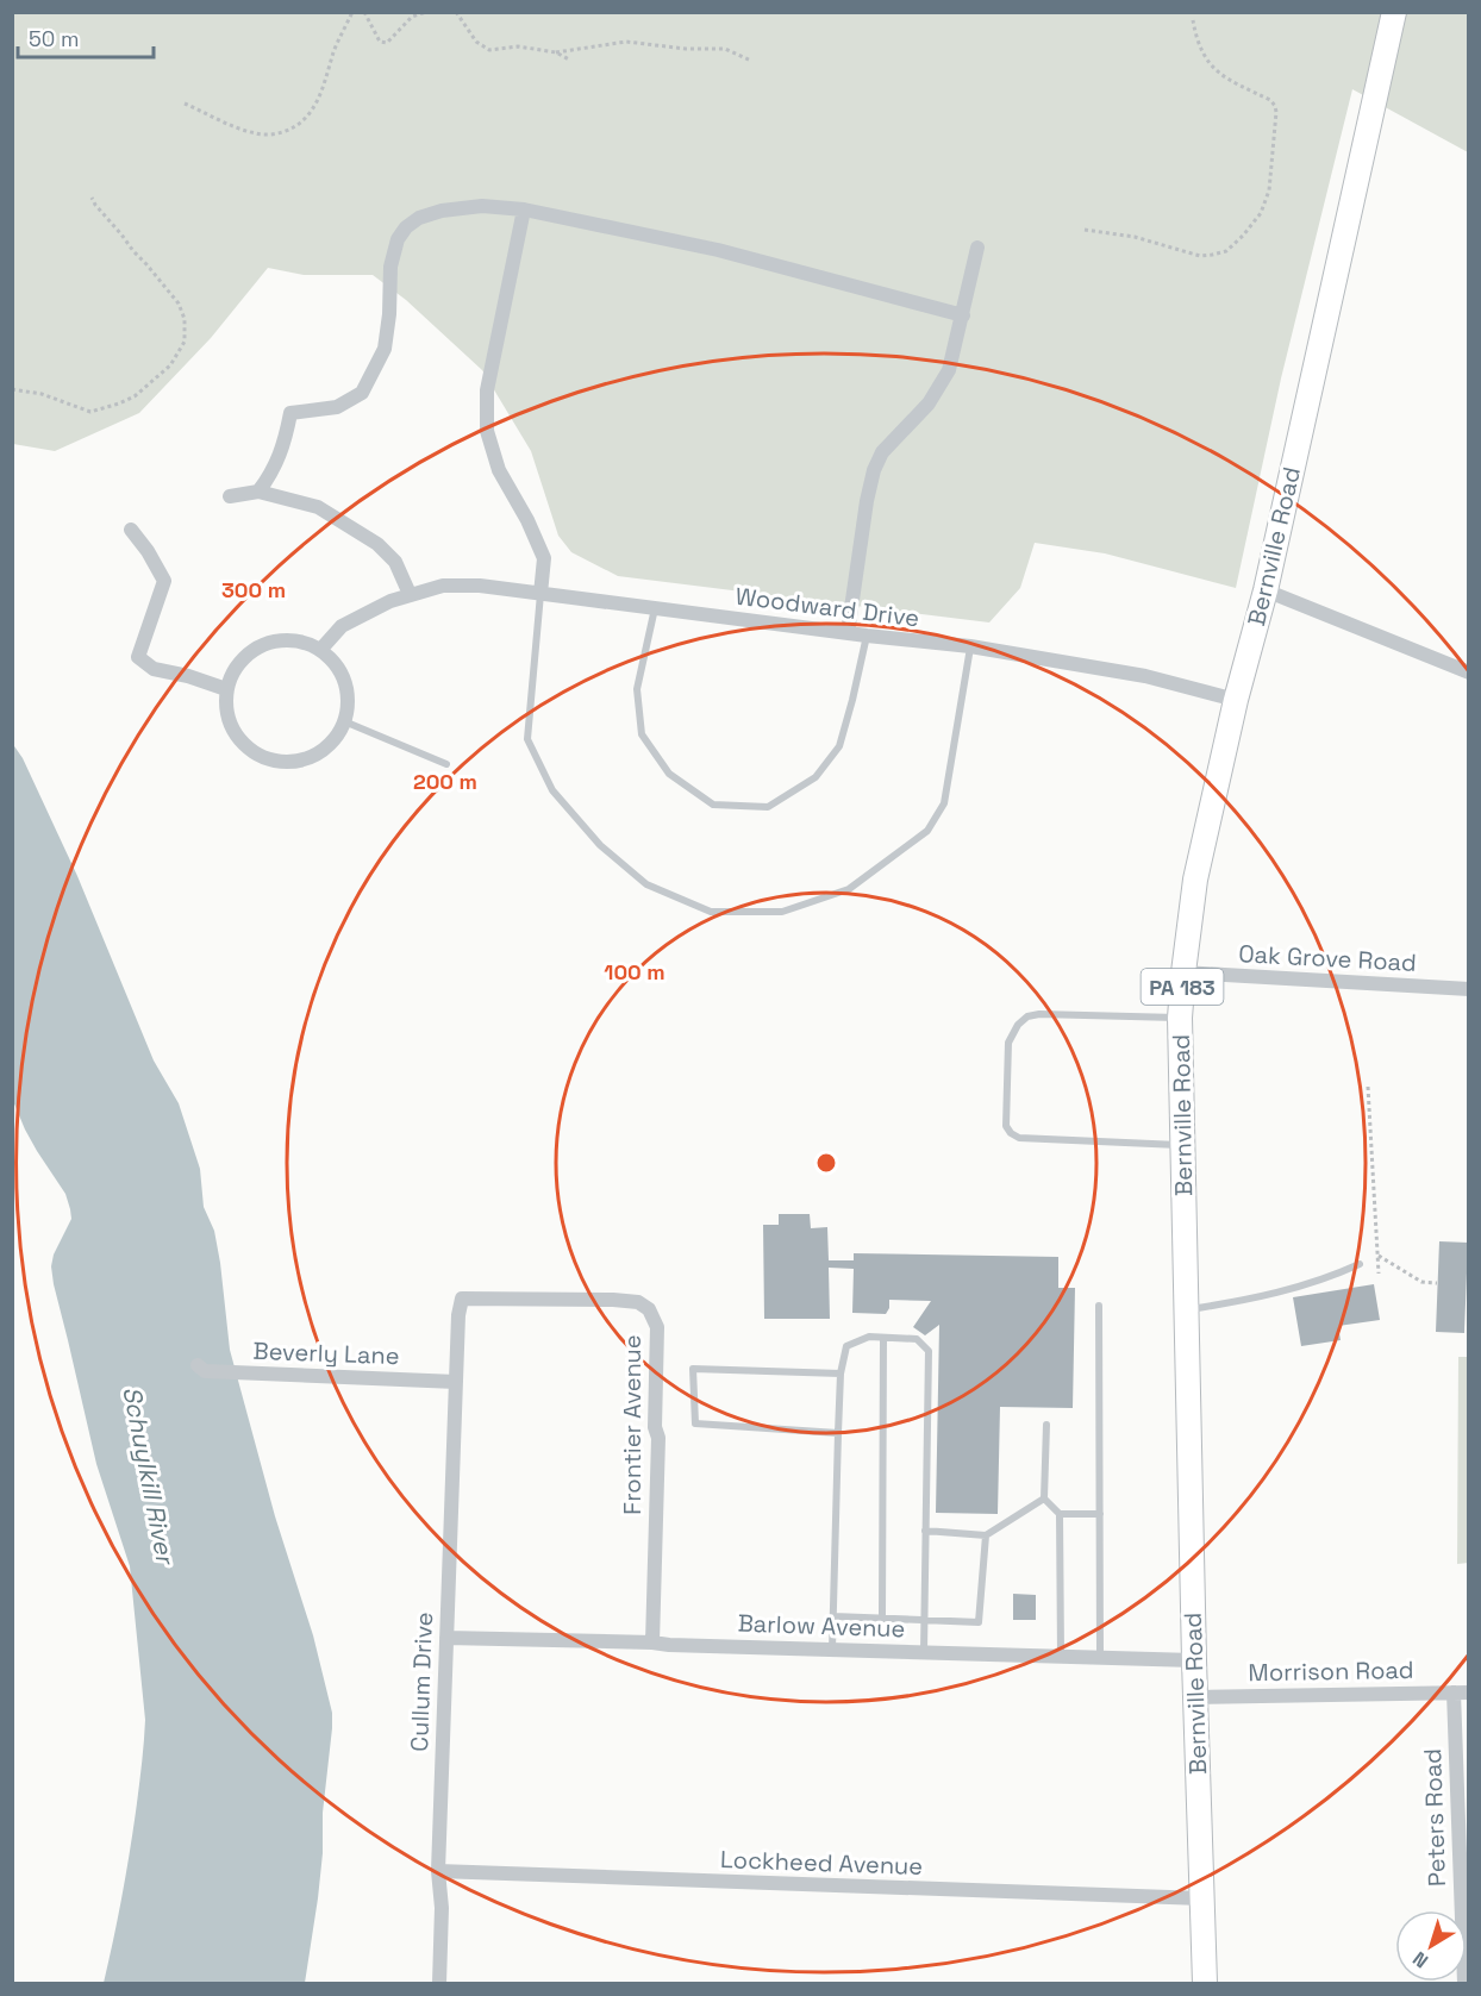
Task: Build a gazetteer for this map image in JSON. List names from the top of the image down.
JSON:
{
  "streets": {
    "main road": ["Bernville Road", "PA 183"],
    "street": [
      "Woodward Drive",
      "Oak Grove Road",
      "Beverly Lane",
      "Frontier Avenue",
      "Barlow Avenue",
      "Morrison Road",
      "Cullum Drive",
      "Peters Road",
      "Lockheed Avenue"
    ]
  },
  "crossings": [
    ["Bernville Road", "Woodward Drive"],
    ["Bernville Road", "Oak Grove Road"],
    ["Bernville Road", "Barlow Avenue"],
    ["Bernville Road", "Morrison Road"],
    ["Bernville Road", "Lockheed Avenue"],
    ["Beverly Lane", "Frontier Avenue"],
    ["Beverly Lane", "Cullum Drive"],
    ["Frontier Avenue", "Barlow Avenue"],
    ["Frontier Avenue", "Cullum Drive"],
    ["Barlow Avenue", "Cullum Drive"],
    ["Morrison Road", "Peters Road"],
    ["Cullum Drive", "Lockheed Avenue"]
  ],
  "water": ["Schuylkill River"],
  "scale_bar": "50 m",
  "north": "bottom left",
  "rings": ["300 m", "200 m", "100 m"]
}
